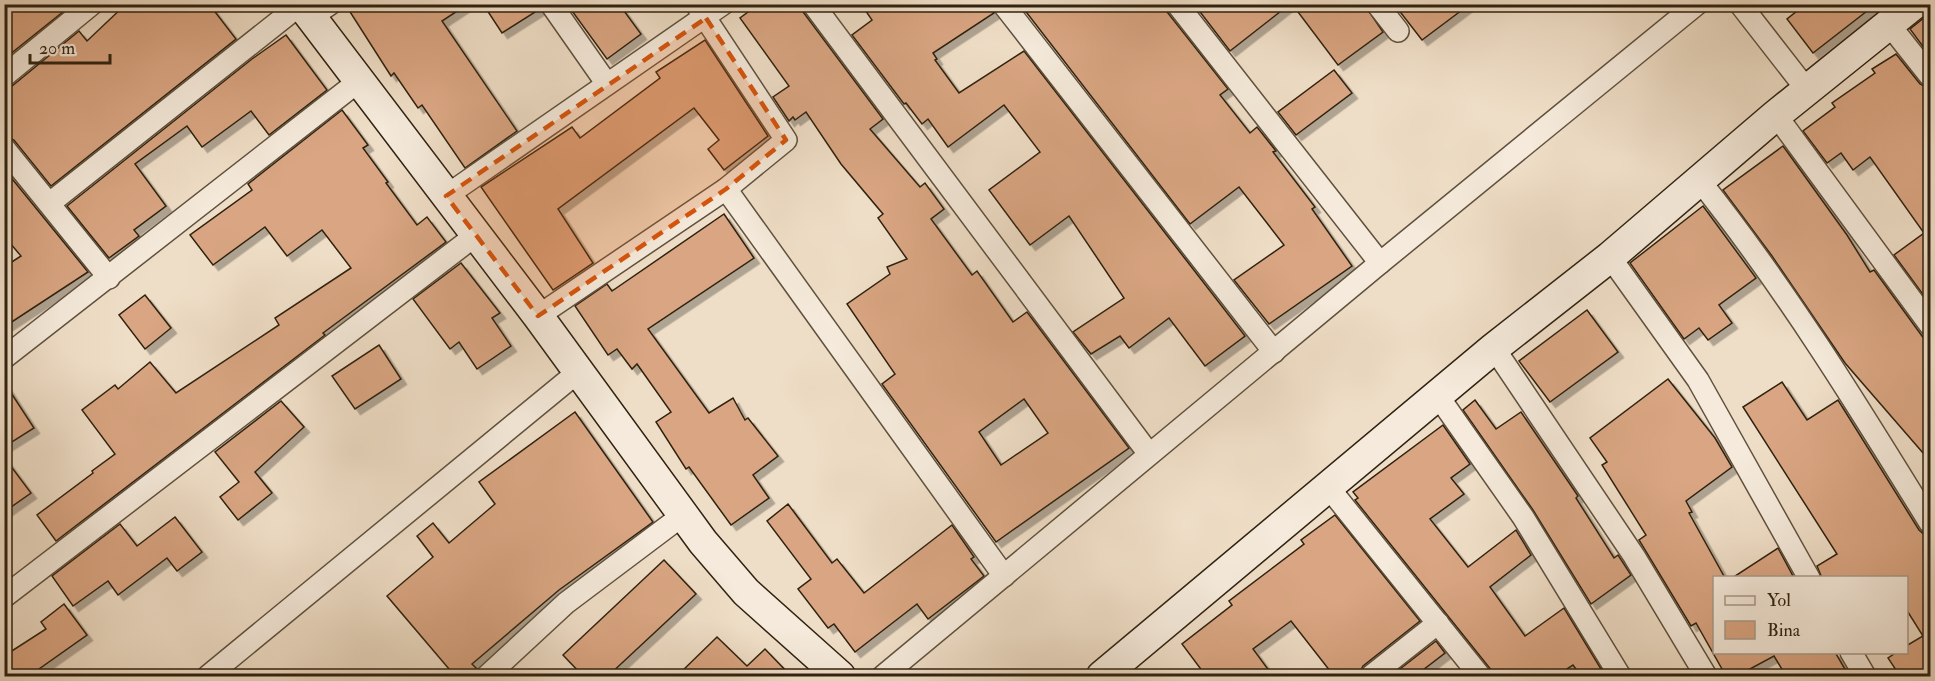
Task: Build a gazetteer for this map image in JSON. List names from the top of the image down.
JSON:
{
  "legend": ["Yol", "Bina"],
  "scale_bar": "20 m"
}
